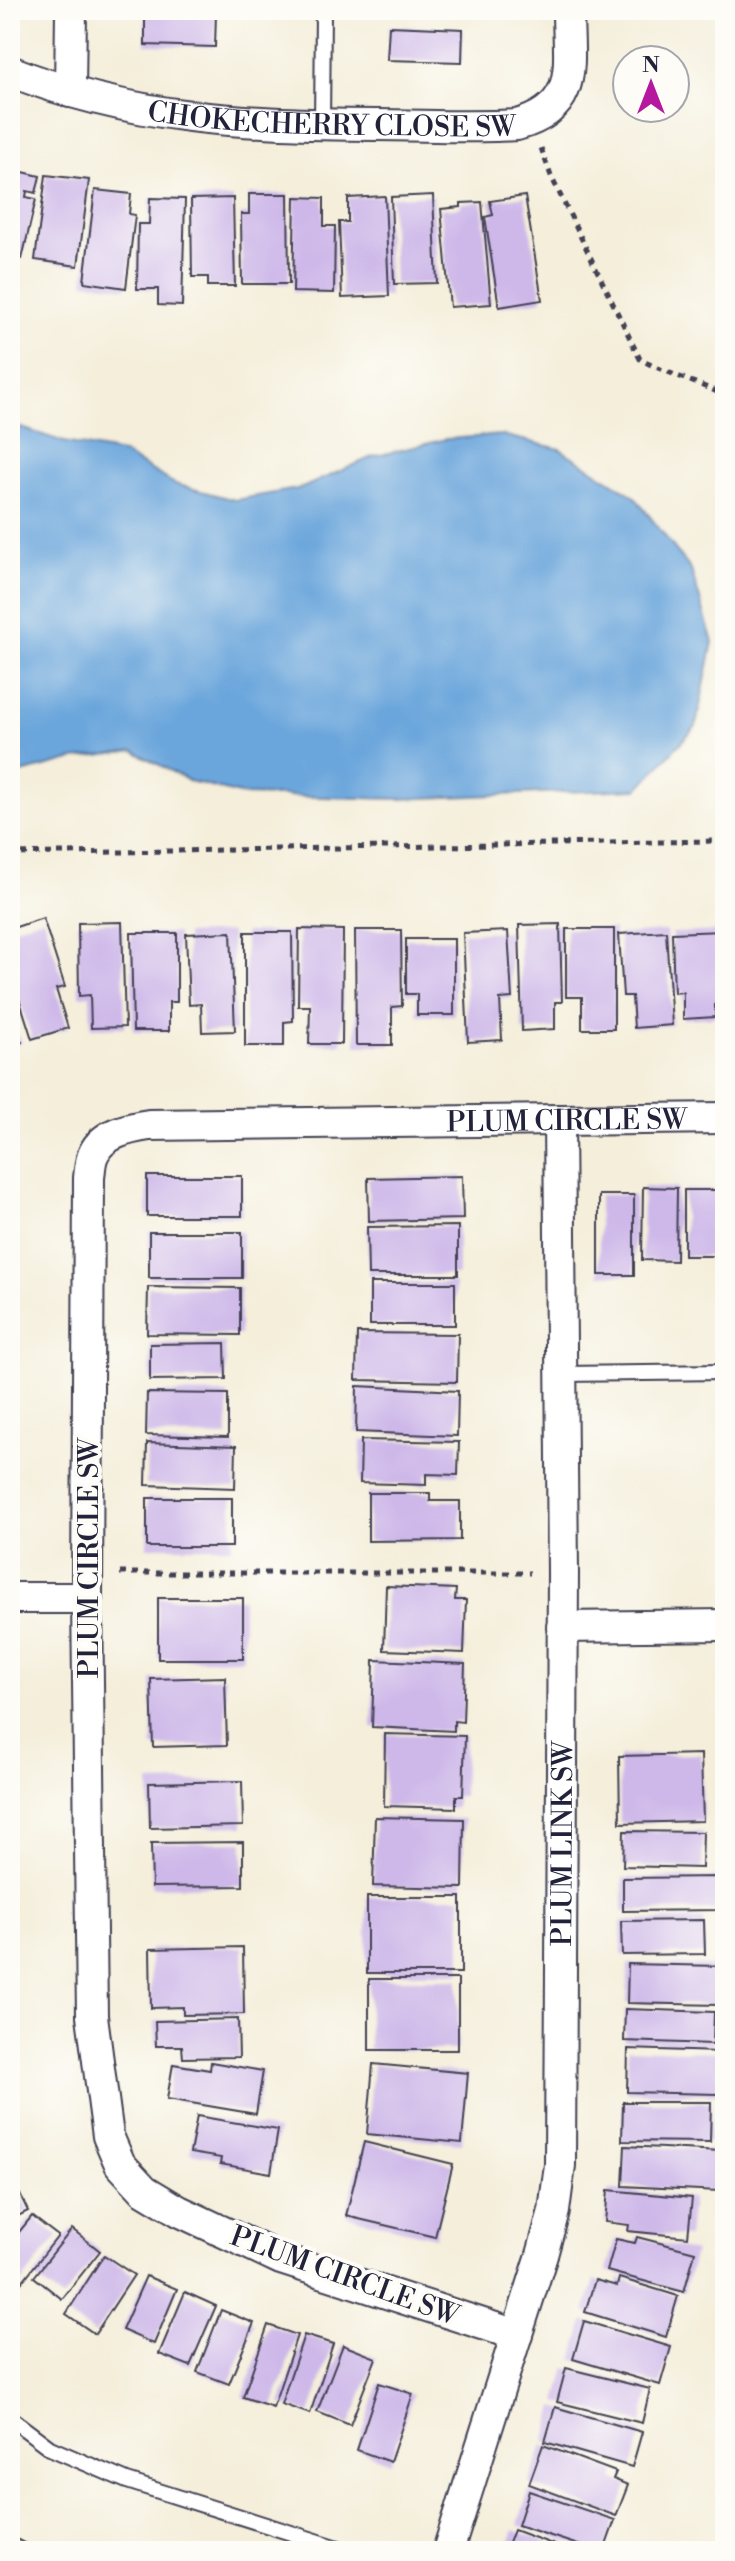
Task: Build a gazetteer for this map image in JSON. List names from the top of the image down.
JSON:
{
  "streets": {
    "street": ["CHOKECHERRY CLOSE SW", "PLUM CIRCLE SW", "PLUM LINK SW"]
  },
  "crossings": [
    ["PLUM CIRCLE SW", "PLUM LINK SW"]
  ],
  "north": "top"
}
